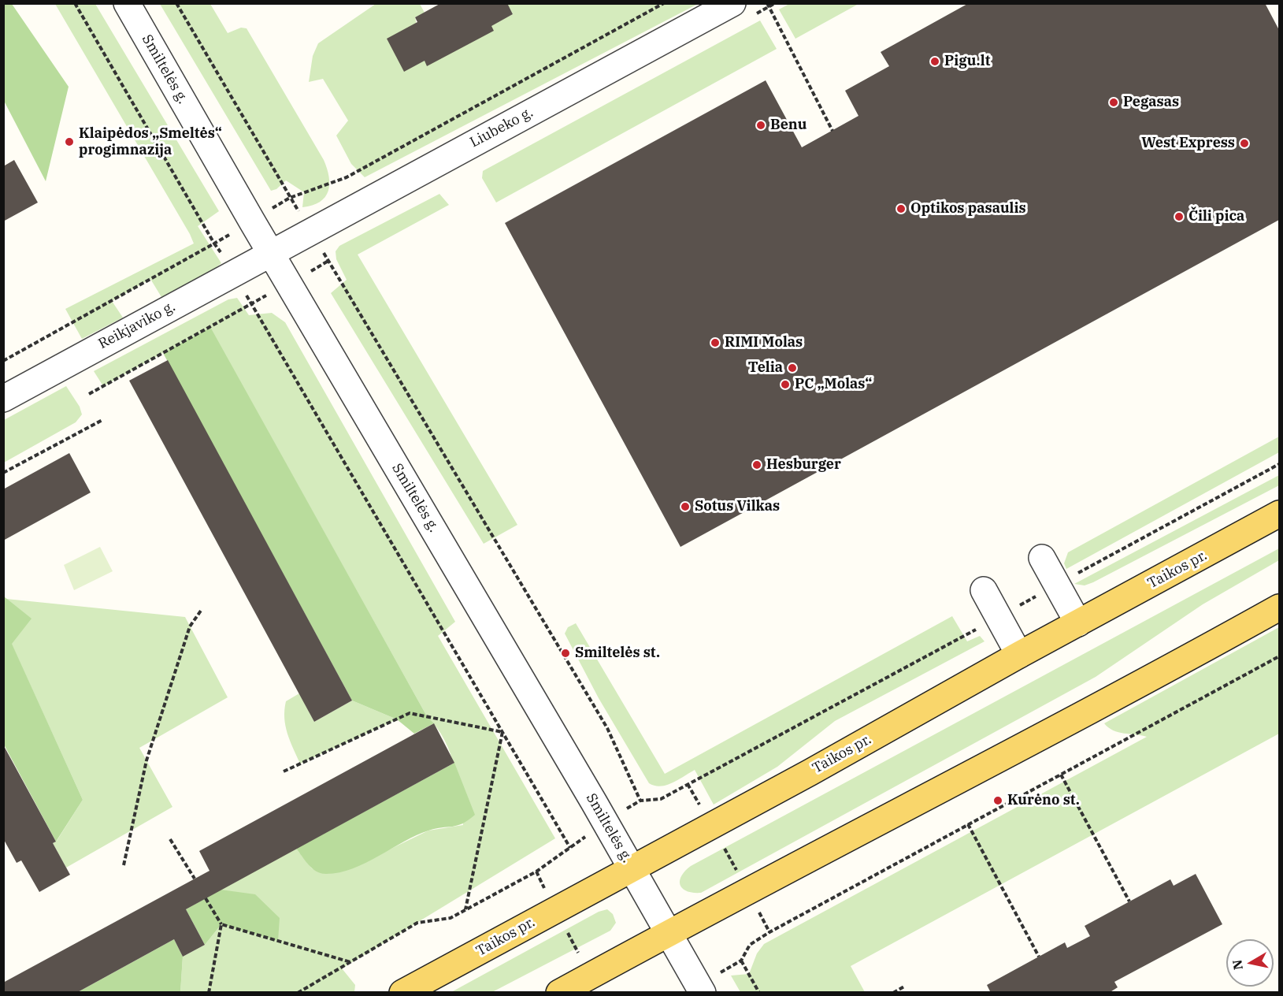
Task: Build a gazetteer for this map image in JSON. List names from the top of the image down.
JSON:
{
  "streets": {
    "main road": ["Taikos pr."],
    "street": ["Smiltelės g.", "Liubeko g.", "Reikjaviko g."]
  },
  "crossings": [
    ["Smiltelės g.", "Liubeko g."],
    ["Smiltelės g.", "Reikjaviko g."],
    ["Smiltelės g.", "Taikos pr."],
    ["Liubeko g.", "Reikjaviko g."]
  ],
  "places": [
    "Pigu.lt",
    "Pegasas",
    "Benu",
    "Klaipėdos „Smeltės“ progimnazija",
    "West Express",
    "Optikos pasaulis",
    "Čili pica",
    "RIMI Molas",
    "Telia",
    "PC „Molas“",
    "Hesburger",
    "Sotus Vilkas",
    "Smiltelės st.",
    "Kurėno st."
  ],
  "north": "left"
}
